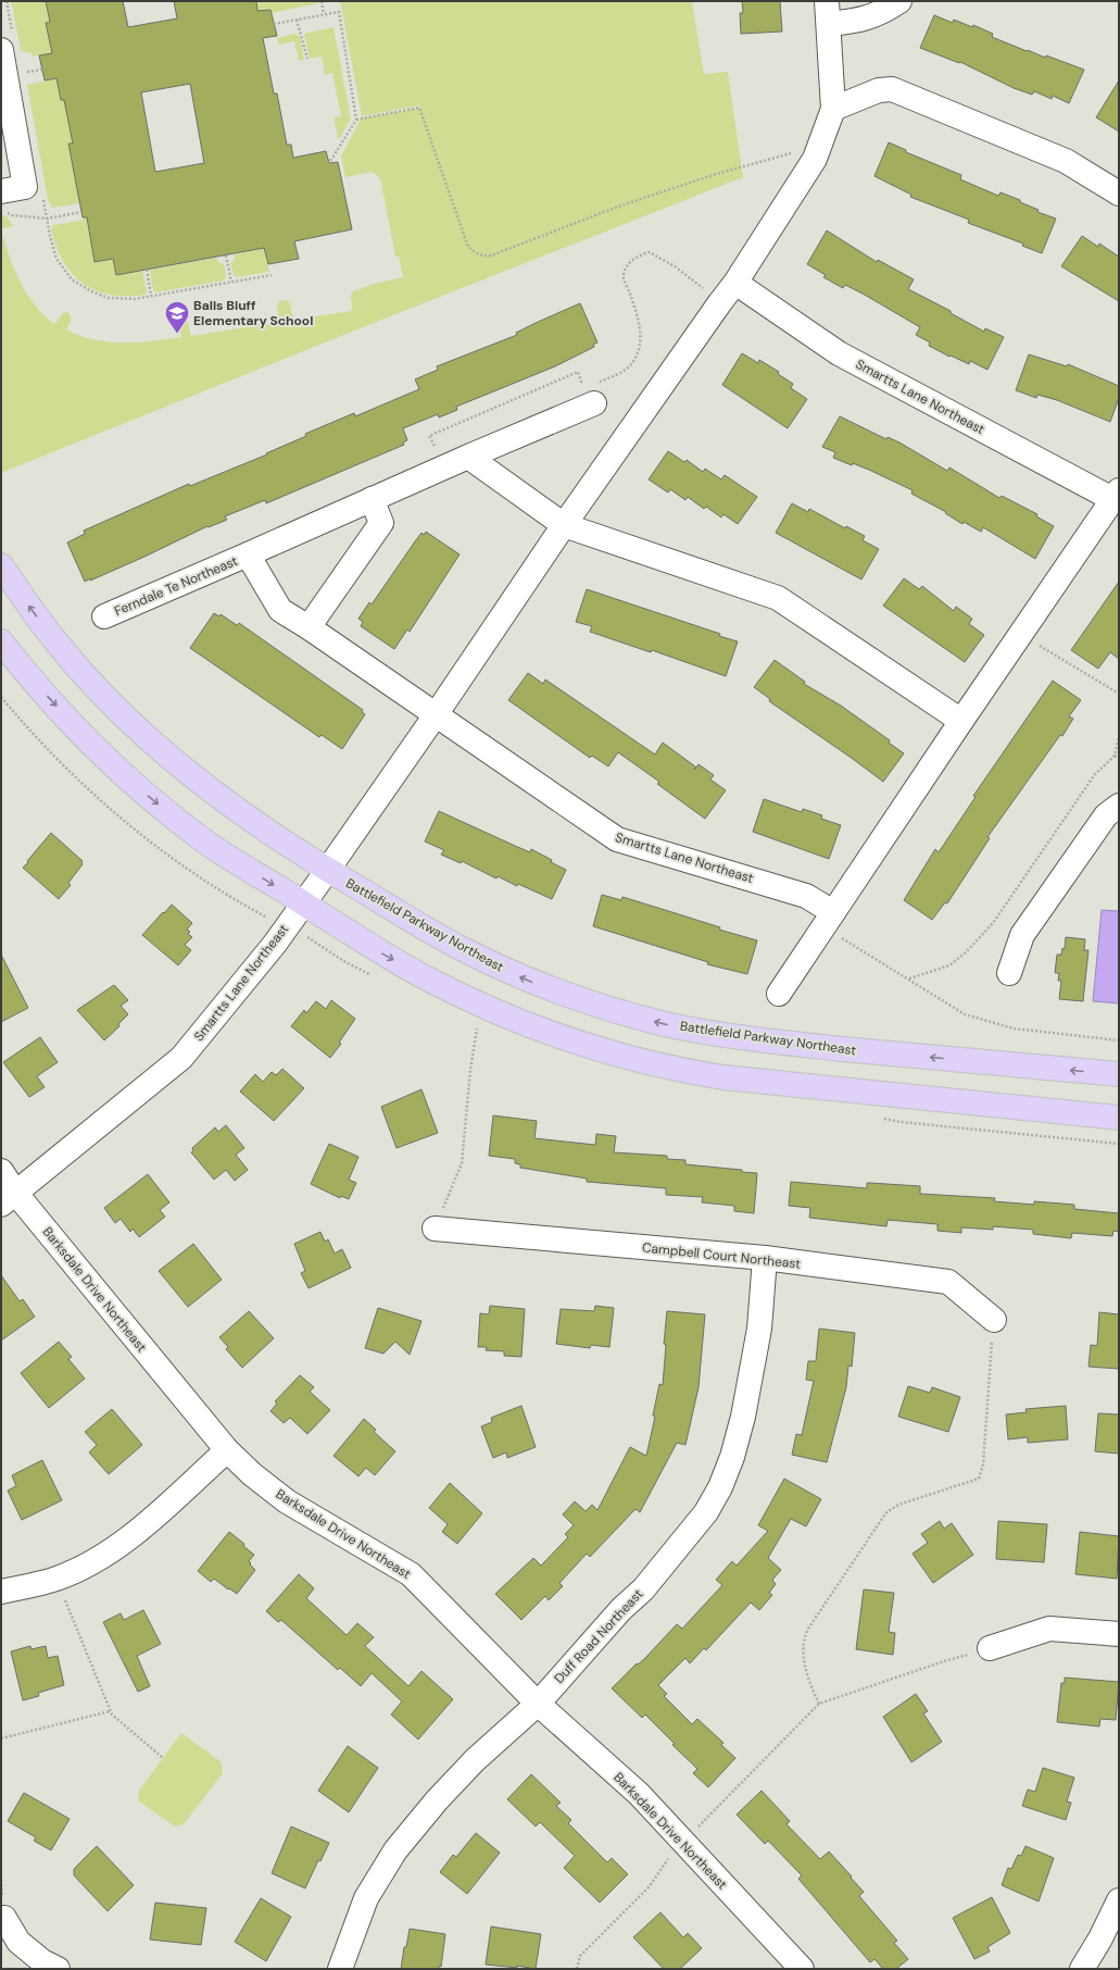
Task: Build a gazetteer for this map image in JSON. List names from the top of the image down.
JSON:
{
  "streets": {
    "main road": ["Battlefield Parkway Northeast"],
    "street": [
      "Smartts Lane Northeast",
      "Ferndale Te Northeast",
      "Campbell Court Northeast",
      "Barksdale Drive Northeast",
      "Duff Road Northeast"
    ]
  },
  "crossings": [
    ["Smartts Lane Northeast", "Ferndale Te Northeast"],
    ["Smartts Lane Northeast", "Battlefield Parkway Northeast"],
    ["Smartts Lane Northeast", "Barksdale Drive Northeast"],
    ["Campbell Court Northeast", "Duff Road Northeast"],
    ["Barksdale Drive Northeast", "Duff Road Northeast"]
  ],
  "places": {
    "school or university": ["Balls Bluff Elementary School"]
  }
}
